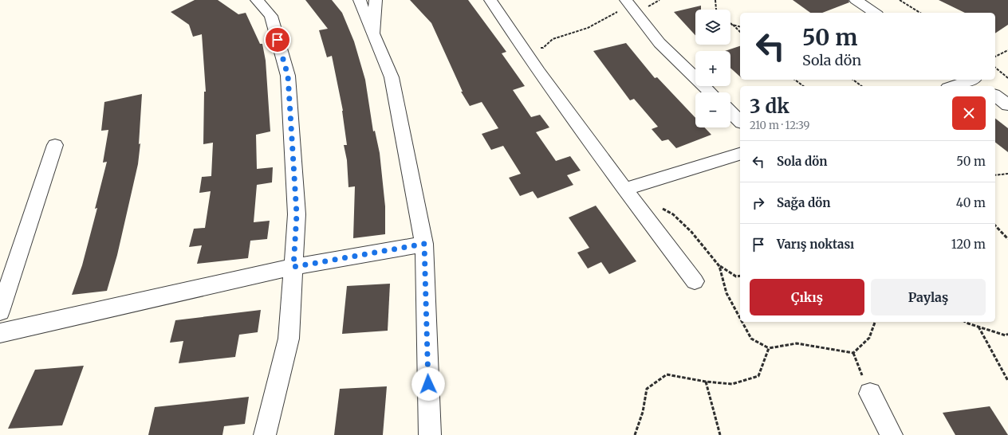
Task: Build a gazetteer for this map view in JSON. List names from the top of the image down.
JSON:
{
  "page": {
    "map_buttons": ["+", "−"],
    "turn": ["50 m", "Sola dön"],
    "heading": ["3 dk", "210 m · 12:39"],
    "list": [
      {
        "name": "Sola dön",
        "value": "50 m"
      },
      {
        "name": "Sağa dön",
        "value": "40 m"
      },
      {
        "name": "Varış noktası",
        "value": "120 m"
      }
    ],
    "buttons": ["Çıkış", "Paylaş"]
  }
}
